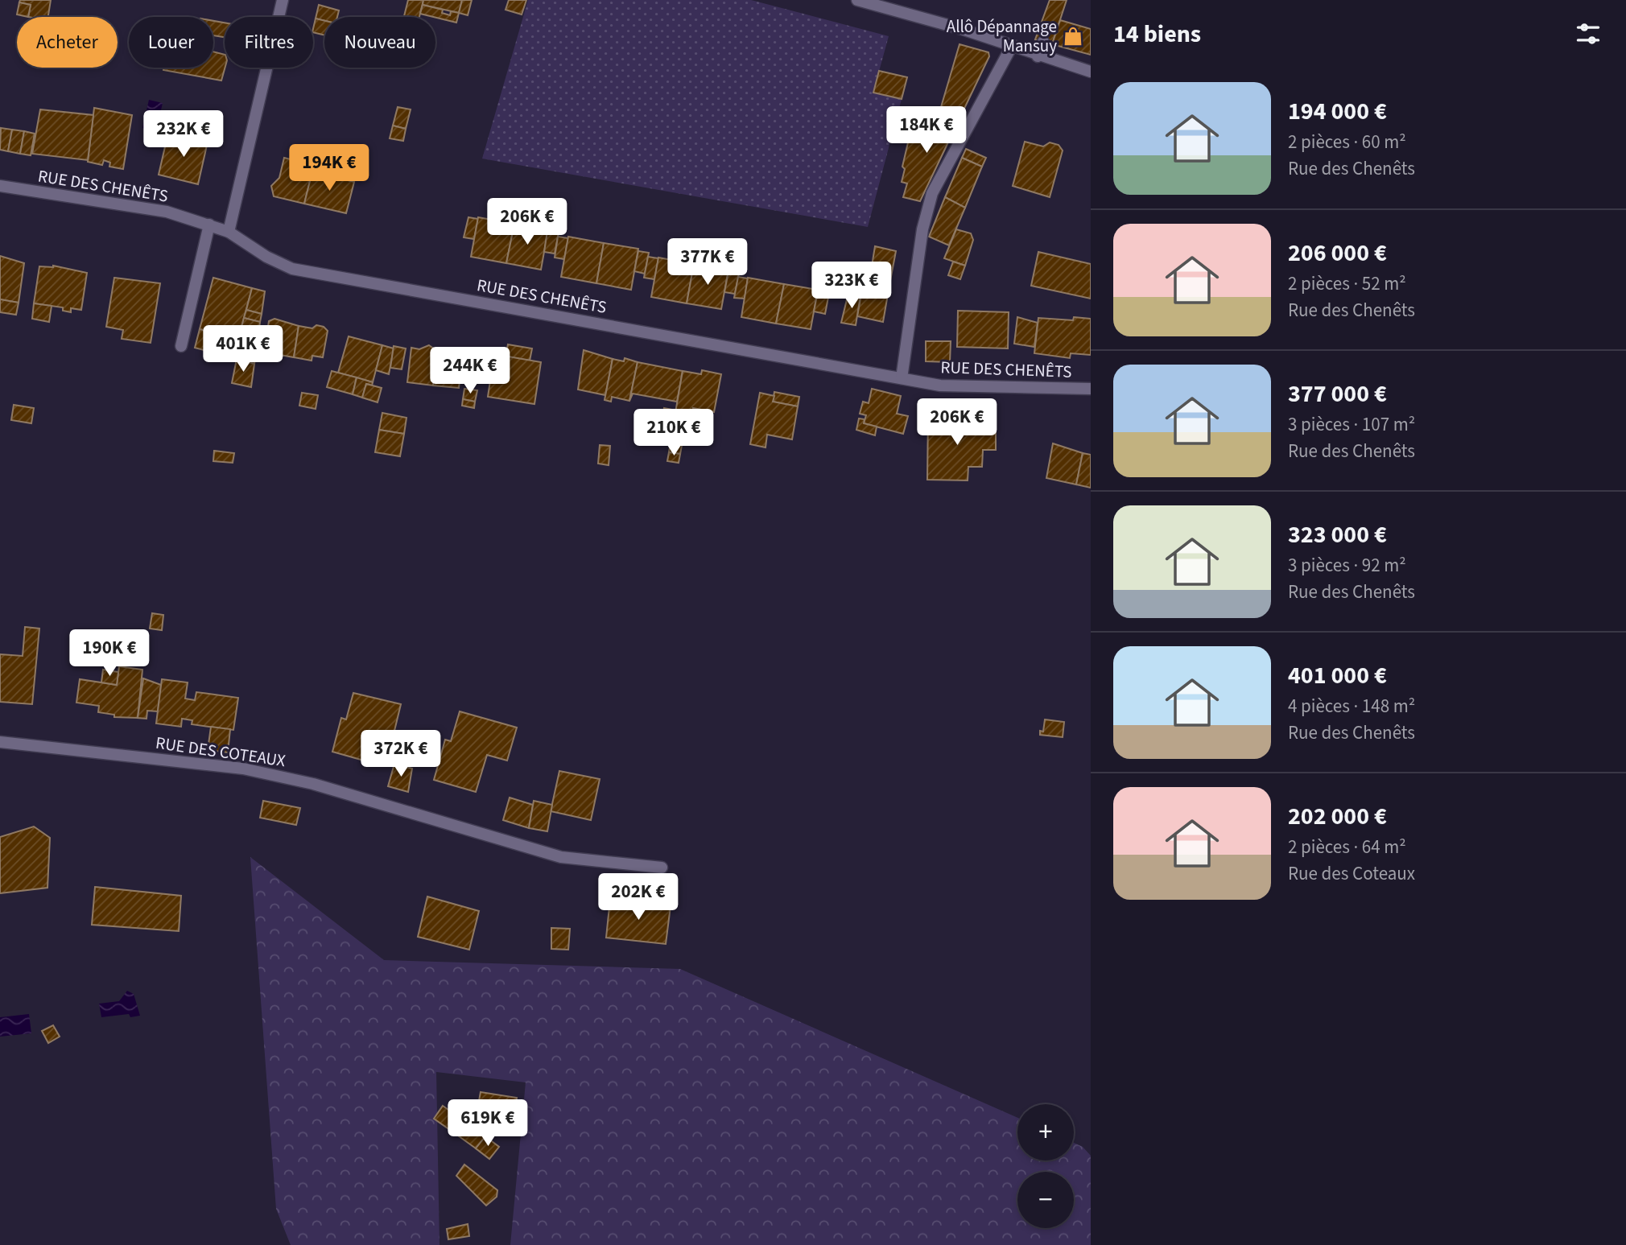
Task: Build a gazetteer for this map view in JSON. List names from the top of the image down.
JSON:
{
  "streets": {
    "street": ["RUE DES CHENÊTS", "RUE DES COTEAUX"]
  },
  "places": {
    "shop": ["Allô Dépannage Mansuy"]
  },
  "page": {
    "heading": "14 biens",
    "chip": [
      "Acheter",
      "Louer",
      "Filtres",
      "Nouveau"
    ],
    "list": [
      {
        "name": "194 000 €",
        "note": "2 pièces · 60 m² · Rue des Chenêts"
      },
      {
        "name": "206 000 €",
        "note": "2 pièces · 52 m² · Rue des Chenêts"
      },
      {
        "name": "377 000 €",
        "note": "3 pièces · 107 m² · Rue des Chenêts"
      },
      {
        "name": "323 000 €",
        "note": "3 pièces · 92 m² · Rue des Chenêts"
      },
      {
        "name": "401 000 €",
        "note": "4 pièces · 148 m² · Rue des Chenêts"
      },
      {
        "name": "202 000 €",
        "note": "2 pièces · 64 m² · Rue des Coteaux"
      }
    ],
    "price": [
      "184K €",
      "232K €",
      "194K €",
      "206K €",
      "377K €",
      "323K €",
      "401K €",
      "244K €",
      "206K €",
      "210K €",
      "190K €",
      "372K €",
      "202K €",
      "619K €"
    ],
    "map_buttons": ["+", "−"]
  }
}
